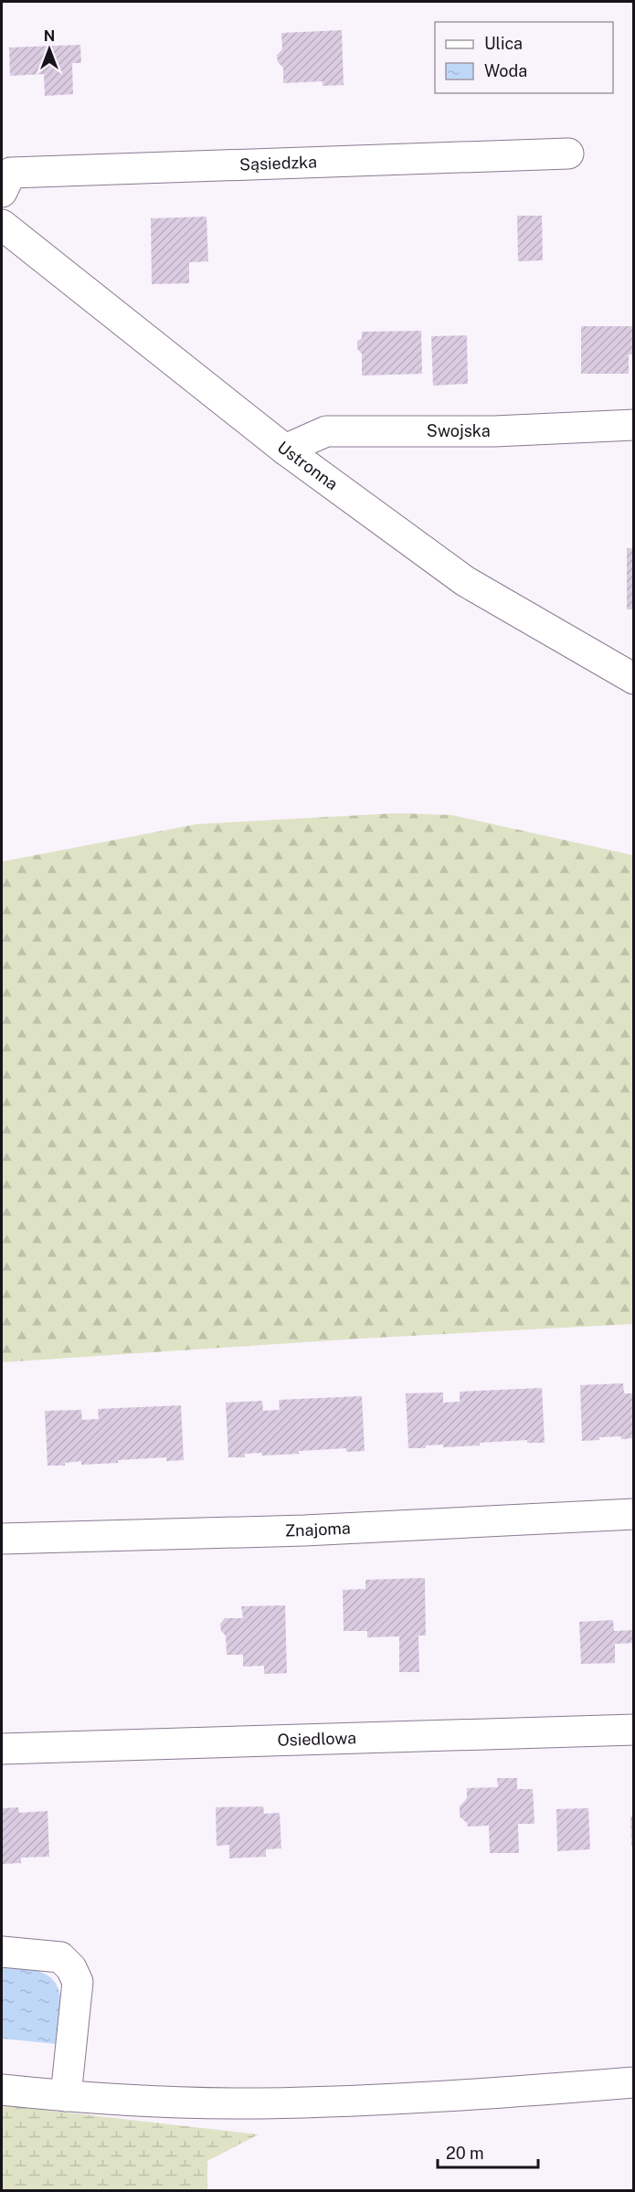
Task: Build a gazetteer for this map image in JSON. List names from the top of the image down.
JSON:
{
  "streets": {
    "street": [
      "Sąsiedzka",
      "Swojska",
      "Ustronna",
      "Znajoma",
      "Osiedlowa"
    ]
  },
  "crossings": [
    ["Swojska", "Ustronna"]
  ],
  "legend": ["Ulica", "Woda"],
  "scale_bar": "20 m",
  "north": "top"
}
